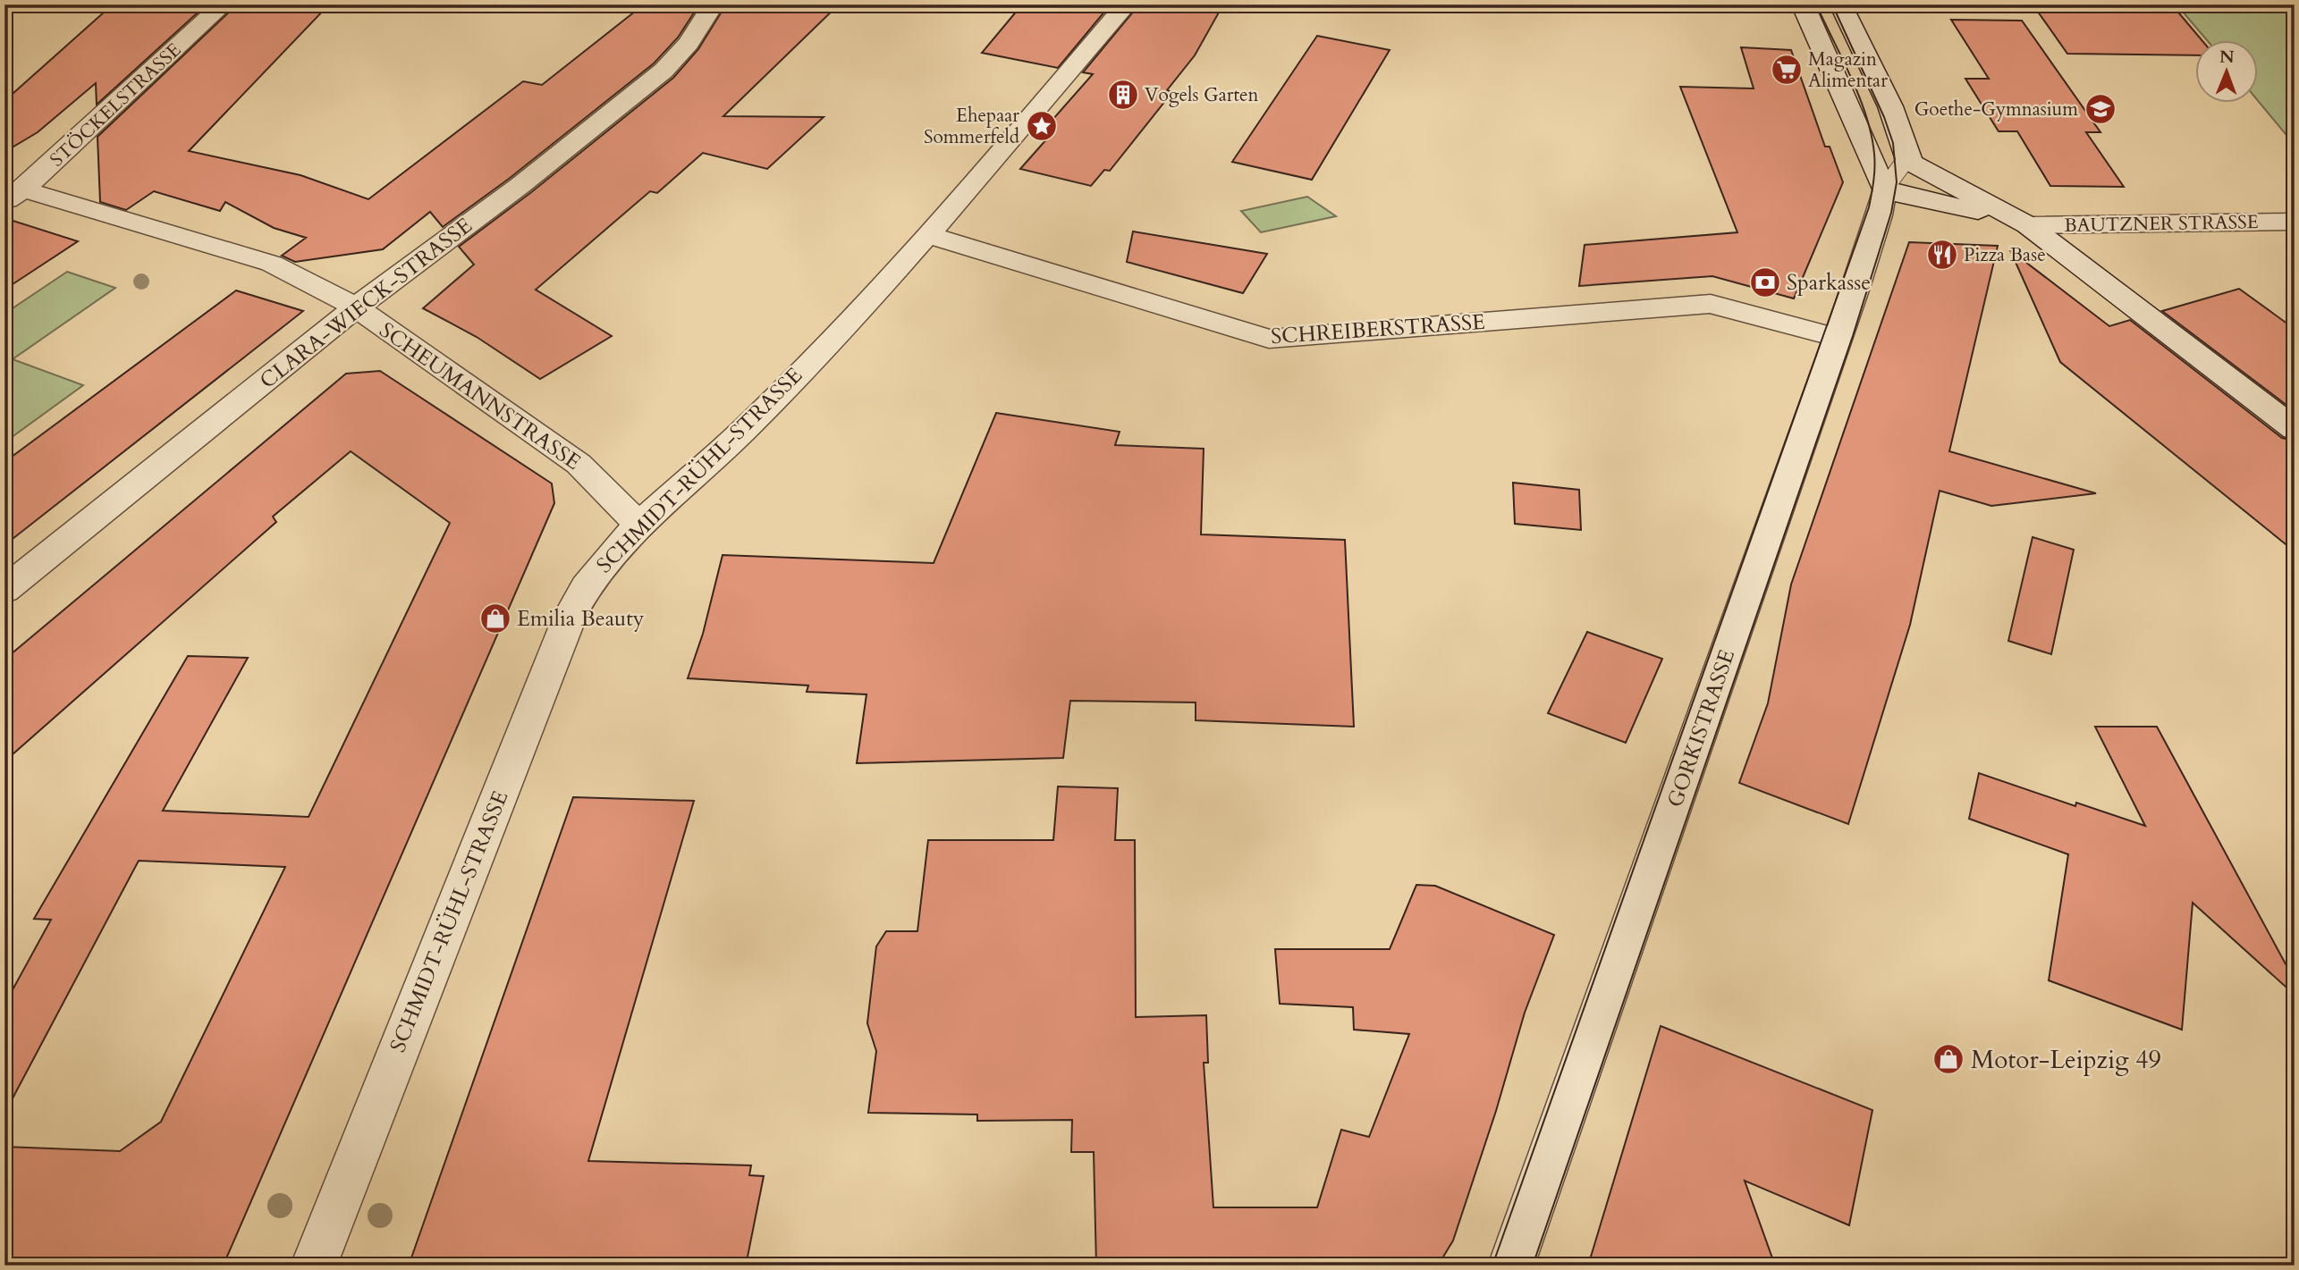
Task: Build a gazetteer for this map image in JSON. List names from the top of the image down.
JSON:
{
  "streets": {
    "street": [
      "STÖCKELSTRASSE",
      "BAUTZNER STRASSE",
      "CLARA-WIECK-STRASSE",
      "SCHREIBERSTRASSE",
      "SCHEUMANNSTRASSE",
      "SCHMIDT-RÜHL-STRASSE",
      "GORKISTRASSE"
    ]
  },
  "crossings": [
    ["STÖCKELSTRASSE", "SCHEUMANNSTRASSE"],
    ["CLARA-WIECK-STRASSE", "SCHEUMANNSTRASSE"],
    ["SCHREIBERSTRASSE", "SCHMIDT-RÜHL-STRASSE"],
    ["SCHREIBERSTRASSE", "GORKISTRASSE"],
    ["SCHEUMANNSTRASSE", "SCHMIDT-RÜHL-STRASSE"]
  ],
  "places": {
    "supermarket": ["Magazin Alimentar"],
    "building": ["Vogels Garten"],
    "school or university": ["Goethe-Gymnasium"],
    "place": ["Ehepaar Sommerfeld"],
    "restaurant": ["Pizza Base"],
    "bank": ["Sparkasse"],
    "shop": ["Emilia Beauty", "Motor-Leipzig 49"]
  },
  "north": "top"
}
